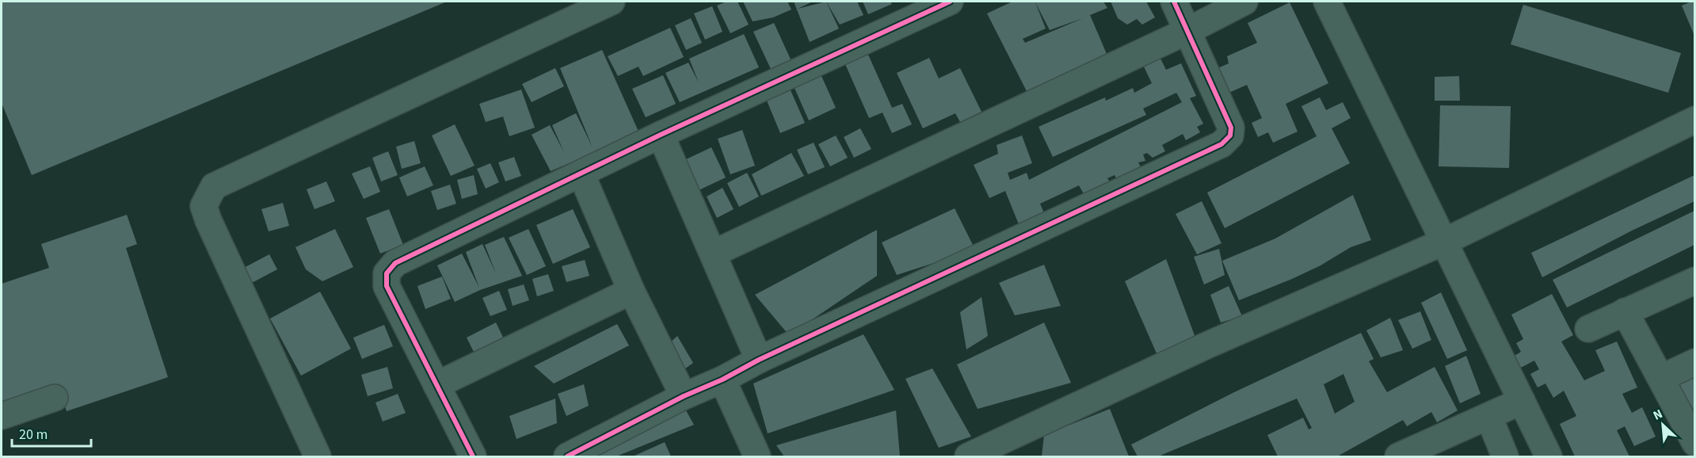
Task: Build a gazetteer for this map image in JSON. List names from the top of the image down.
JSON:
{
  "scale_bar": "20 m",
  "north": "top left"
}
